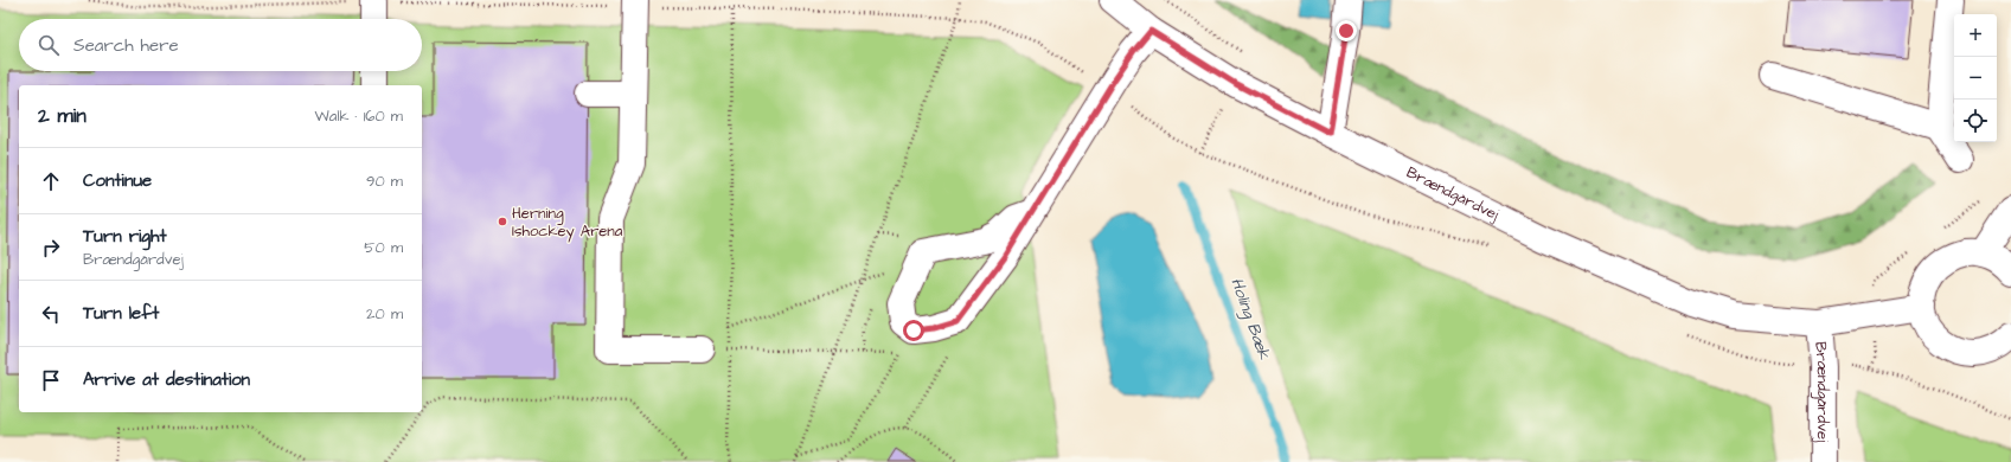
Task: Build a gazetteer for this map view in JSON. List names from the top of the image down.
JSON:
{
  "streets": {
    "street": ["Brændgårdvej"]
  },
  "water": ["Holing Bæk"],
  "places": ["Herning Ishockey Arena"],
  "page": {
    "map_buttons": ["+", "−"],
    "search": "Search here",
    "heading": ["2 min", "Walk · 160 m"],
    "list": [
      ["Continue", "90 m"],
      ["Turn right", "Brændgårdvej", "50 m"],
      ["Turn left", "20 m"],
      "Arrive at destination"
    ]
  }
}
